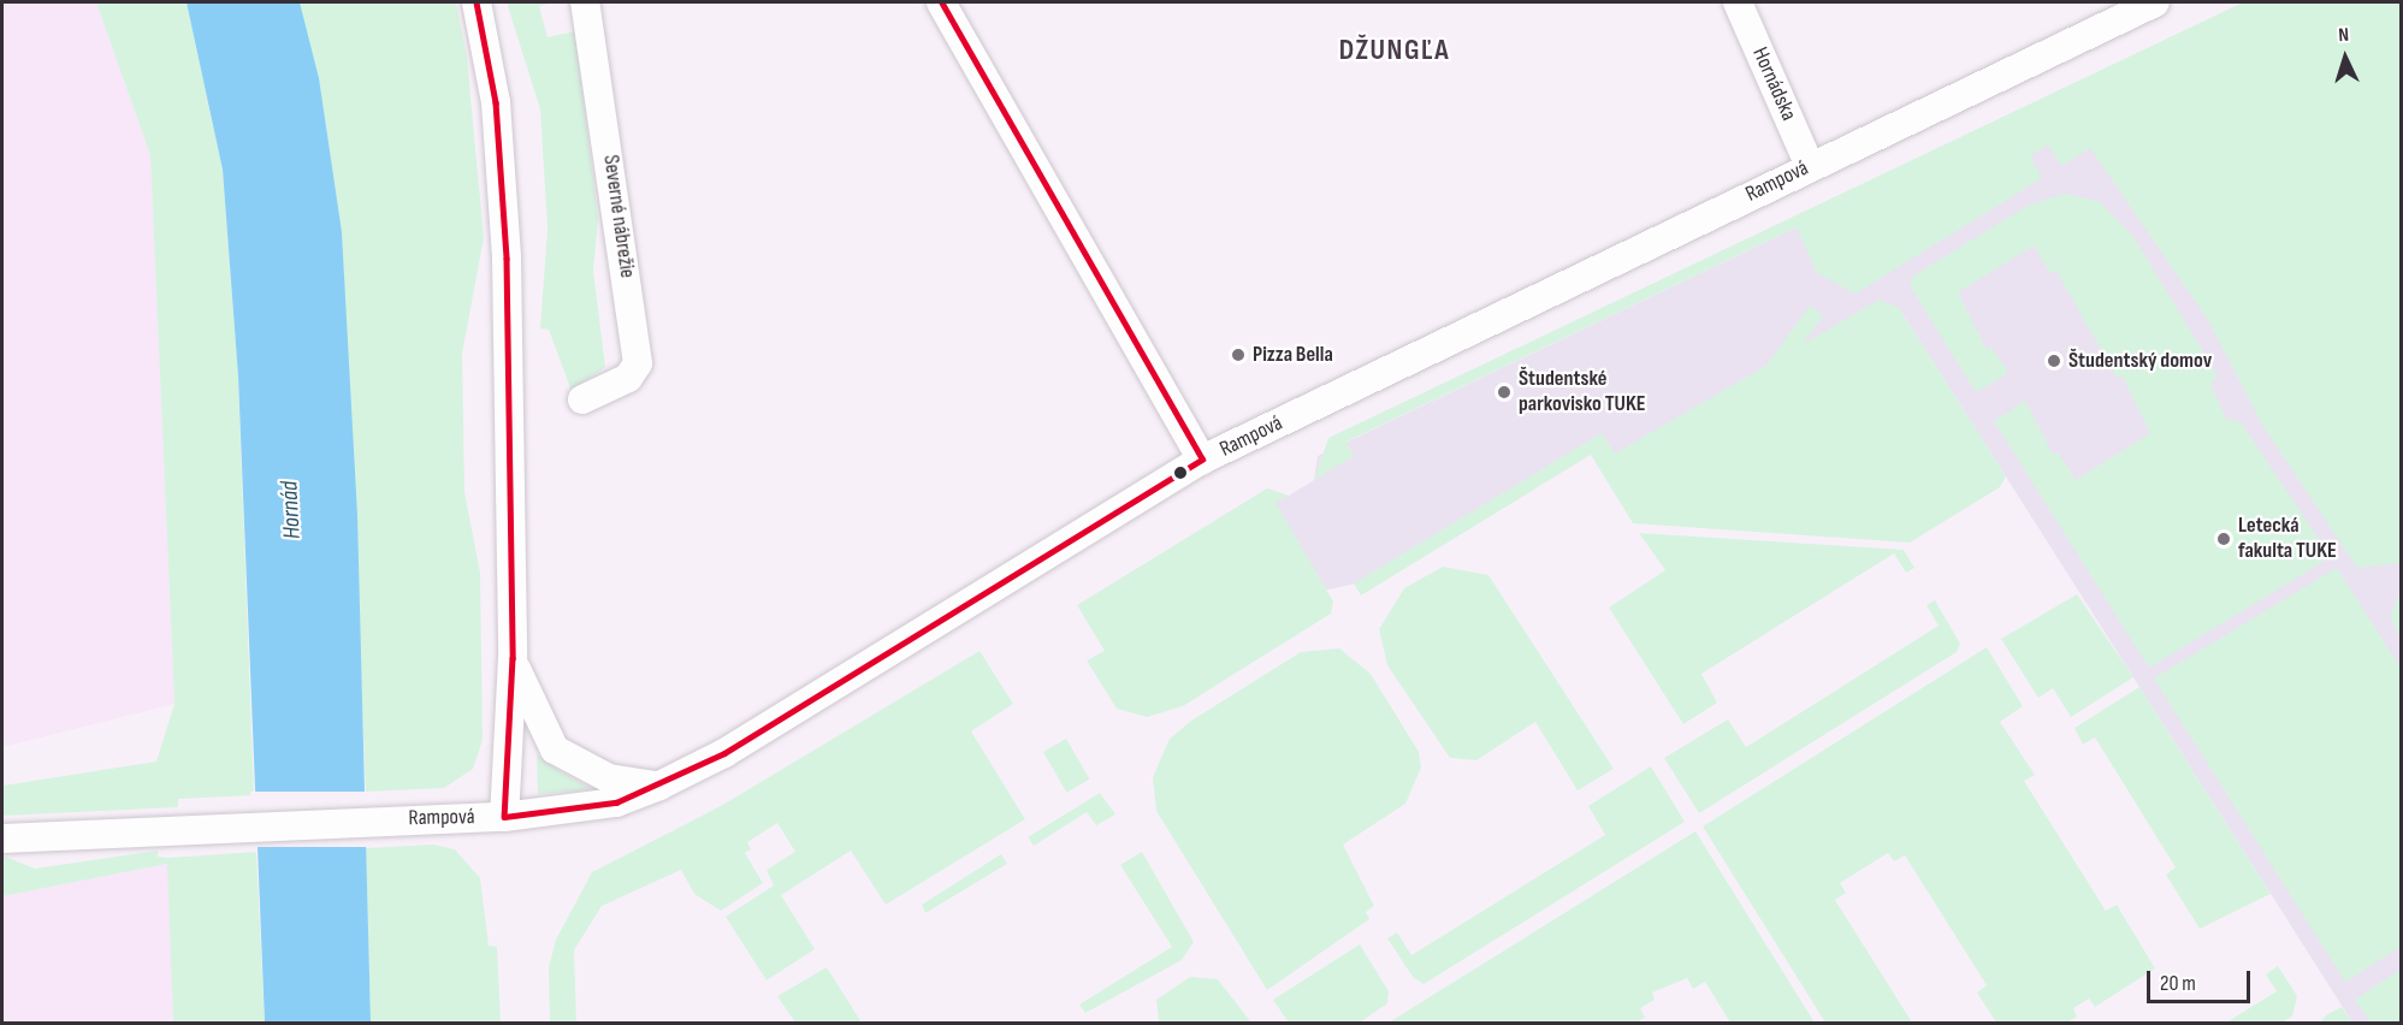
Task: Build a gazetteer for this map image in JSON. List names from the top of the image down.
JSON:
{
  "streets": {
    "street": ["Hornádska", "Rampová", "Severné nábrežie"]
  },
  "crossings": [
    ["Hornádska", "Rampová"]
  ],
  "districts": ["DŽUNGĽA"],
  "water": ["Hornád"],
  "places": [
    "Pizza Bella",
    "Študentský domov",
    "Študentské parkovisko TUKE",
    "Letecká fakulta TUKE"
  ],
  "scale_bar": "20 m",
  "north": "top"
}
